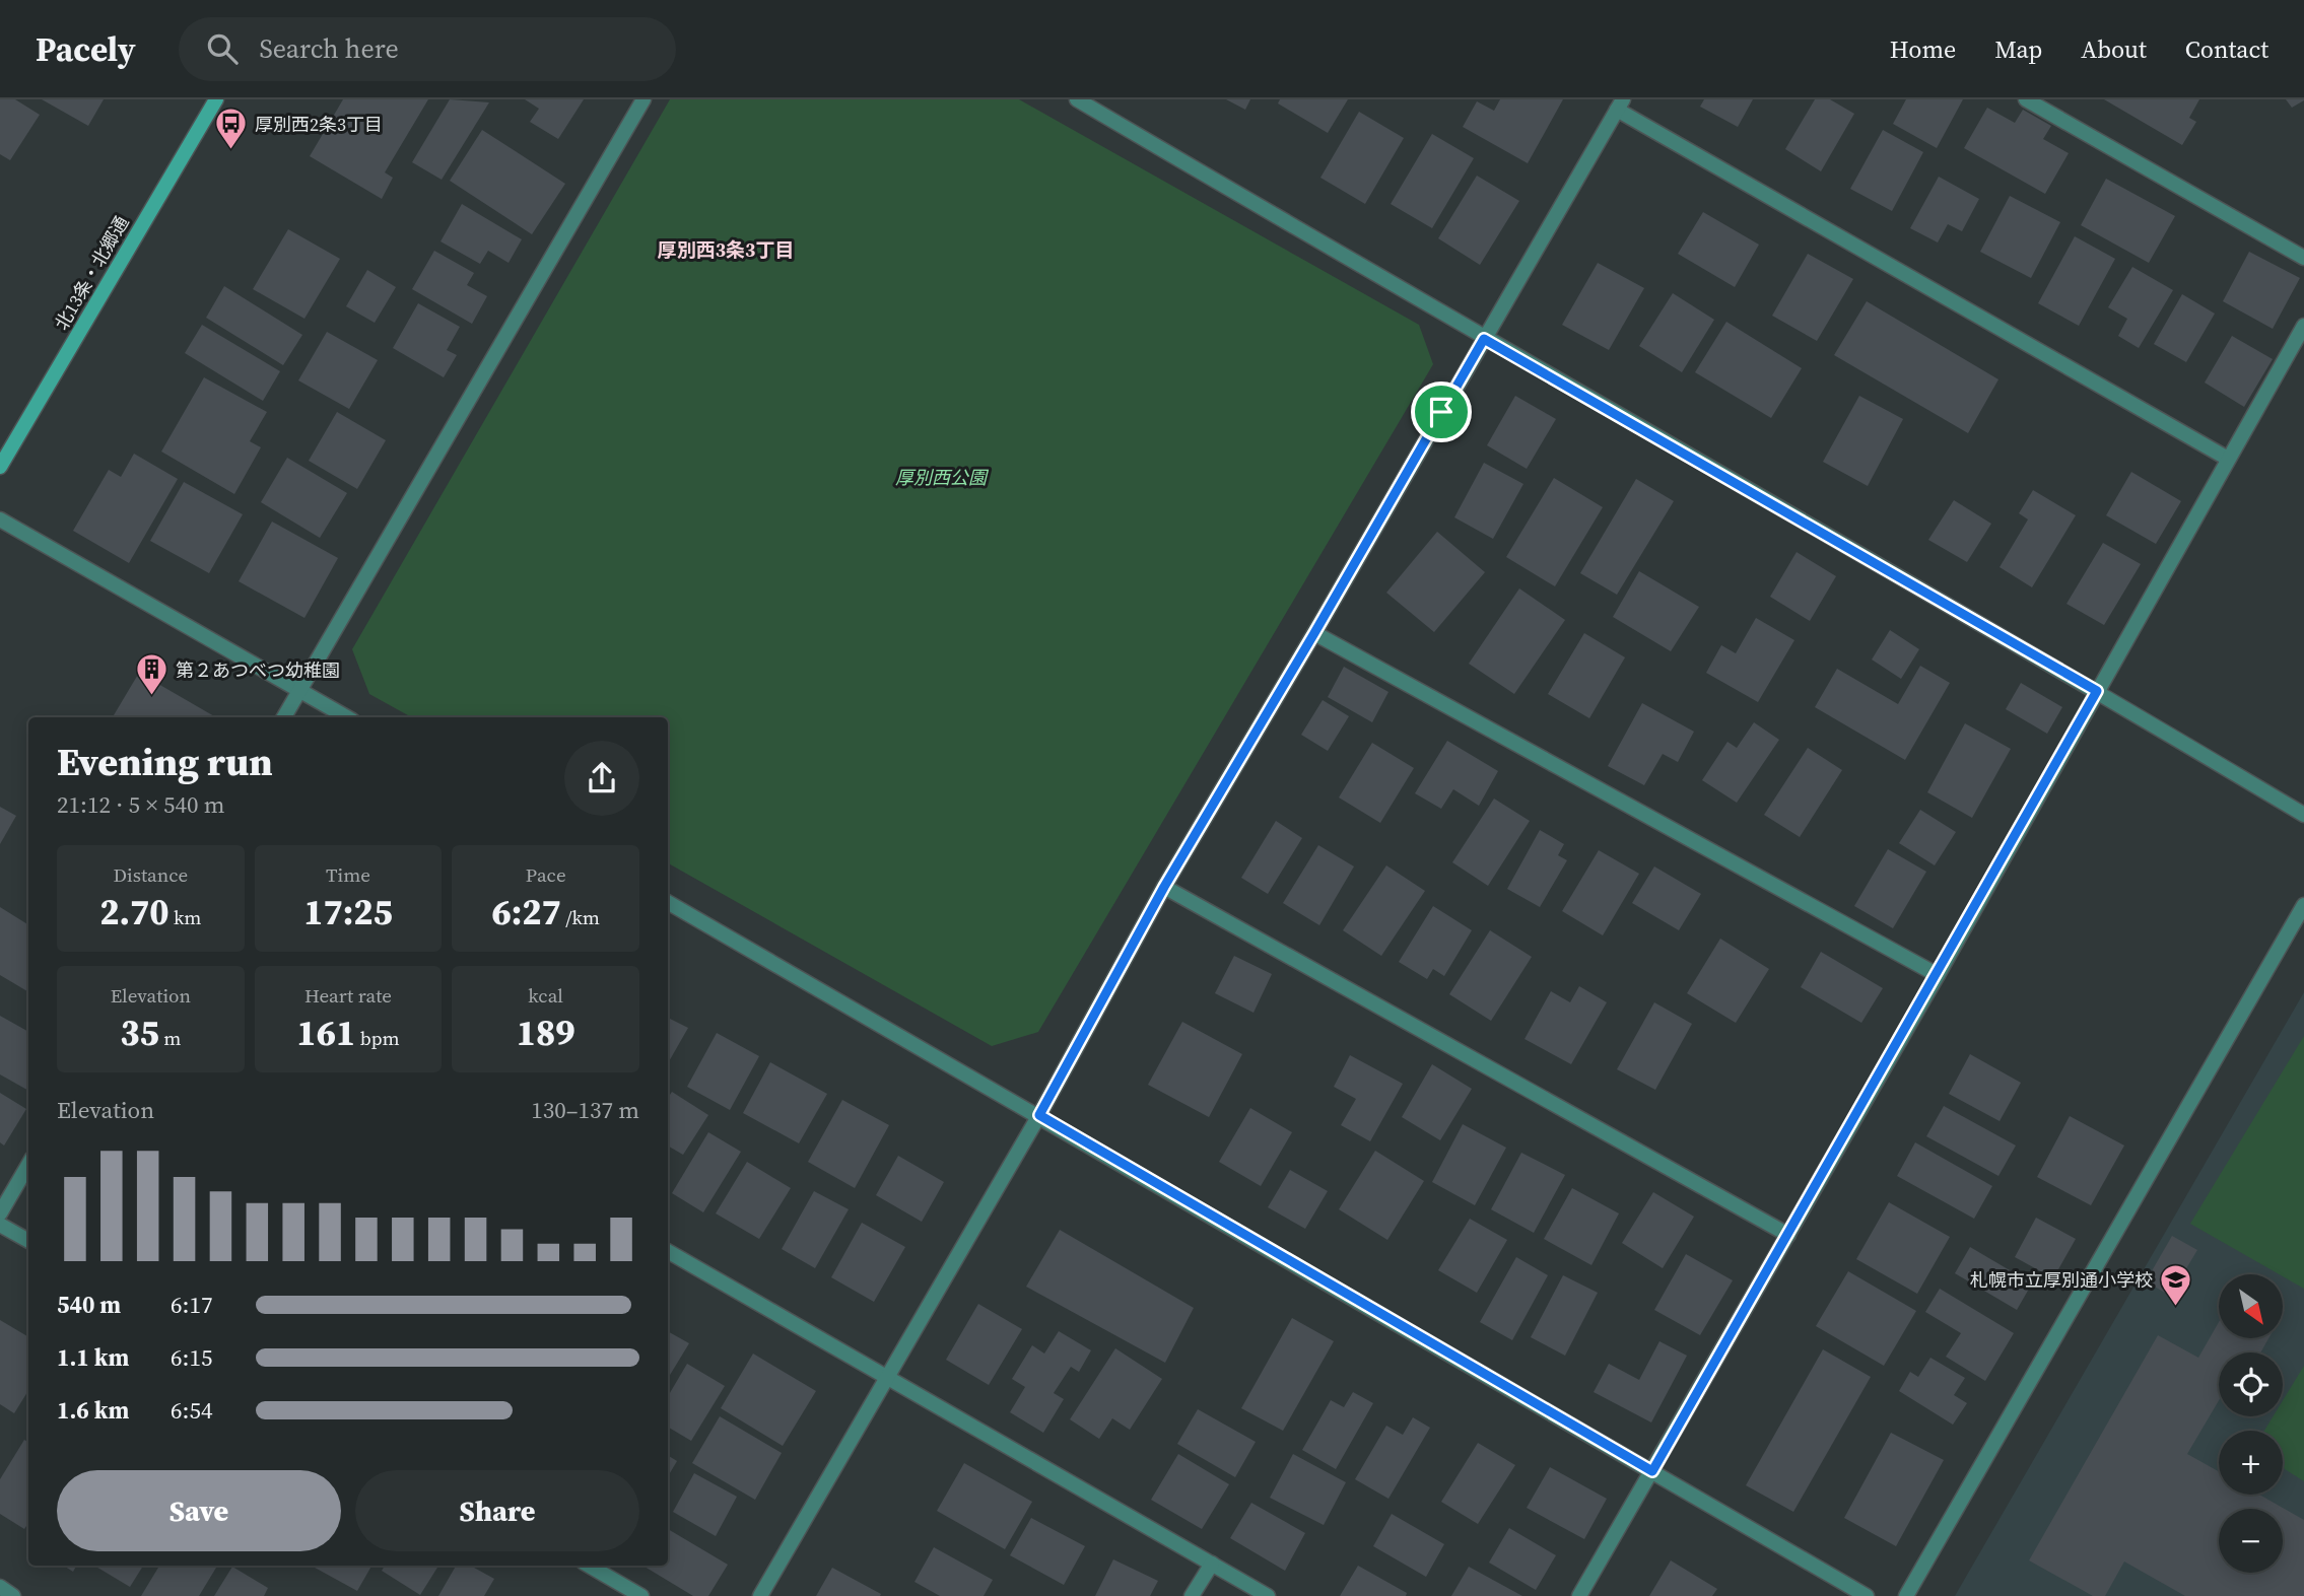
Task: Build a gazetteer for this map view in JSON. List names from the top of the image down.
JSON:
{
  "streets": {
    "main road": ["北13条・北郷通"]
  },
  "districts": ["厚別西3条3丁目"],
  "parks": ["厚別西公園"],
  "places": {
    "bus stop": ["厚別西2条3丁目"],
    "building": ["第２あつべつ幼稚園"],
    "school or university": ["札幌市立厚別通小学校"]
  },
  "north": "bottom right",
  "page": {
    "header": "Pacely",
    "search": "Search here",
    "nav": [
      "Home",
      "Map",
      "About",
      "Contact"
    ],
    "heading": ["Evening run", "21:12 · 5 × 540 m"],
    "stats": [
      ["Distance", "2.70 km"],
      ["Time", "17:25"],
      ["Pace", "6:27 /km"],
      ["Elevation", "35 m"],
      ["Heart rate", "161 bpm"],
      ["kcal", "189"]
    ],
    "chart": ["Elevation", "130–137 m"],
    "map_buttons": ["+", "−"],
    "list": [
      {
        "name": "540 m",
        "note": "6:17"
      },
      {
        "name": "1.1 km",
        "note": "6:15"
      },
      {
        "name": "1.6 km",
        "note": "6:54"
      }
    ],
    "buttons": ["Save", "Share"]
  }
}
